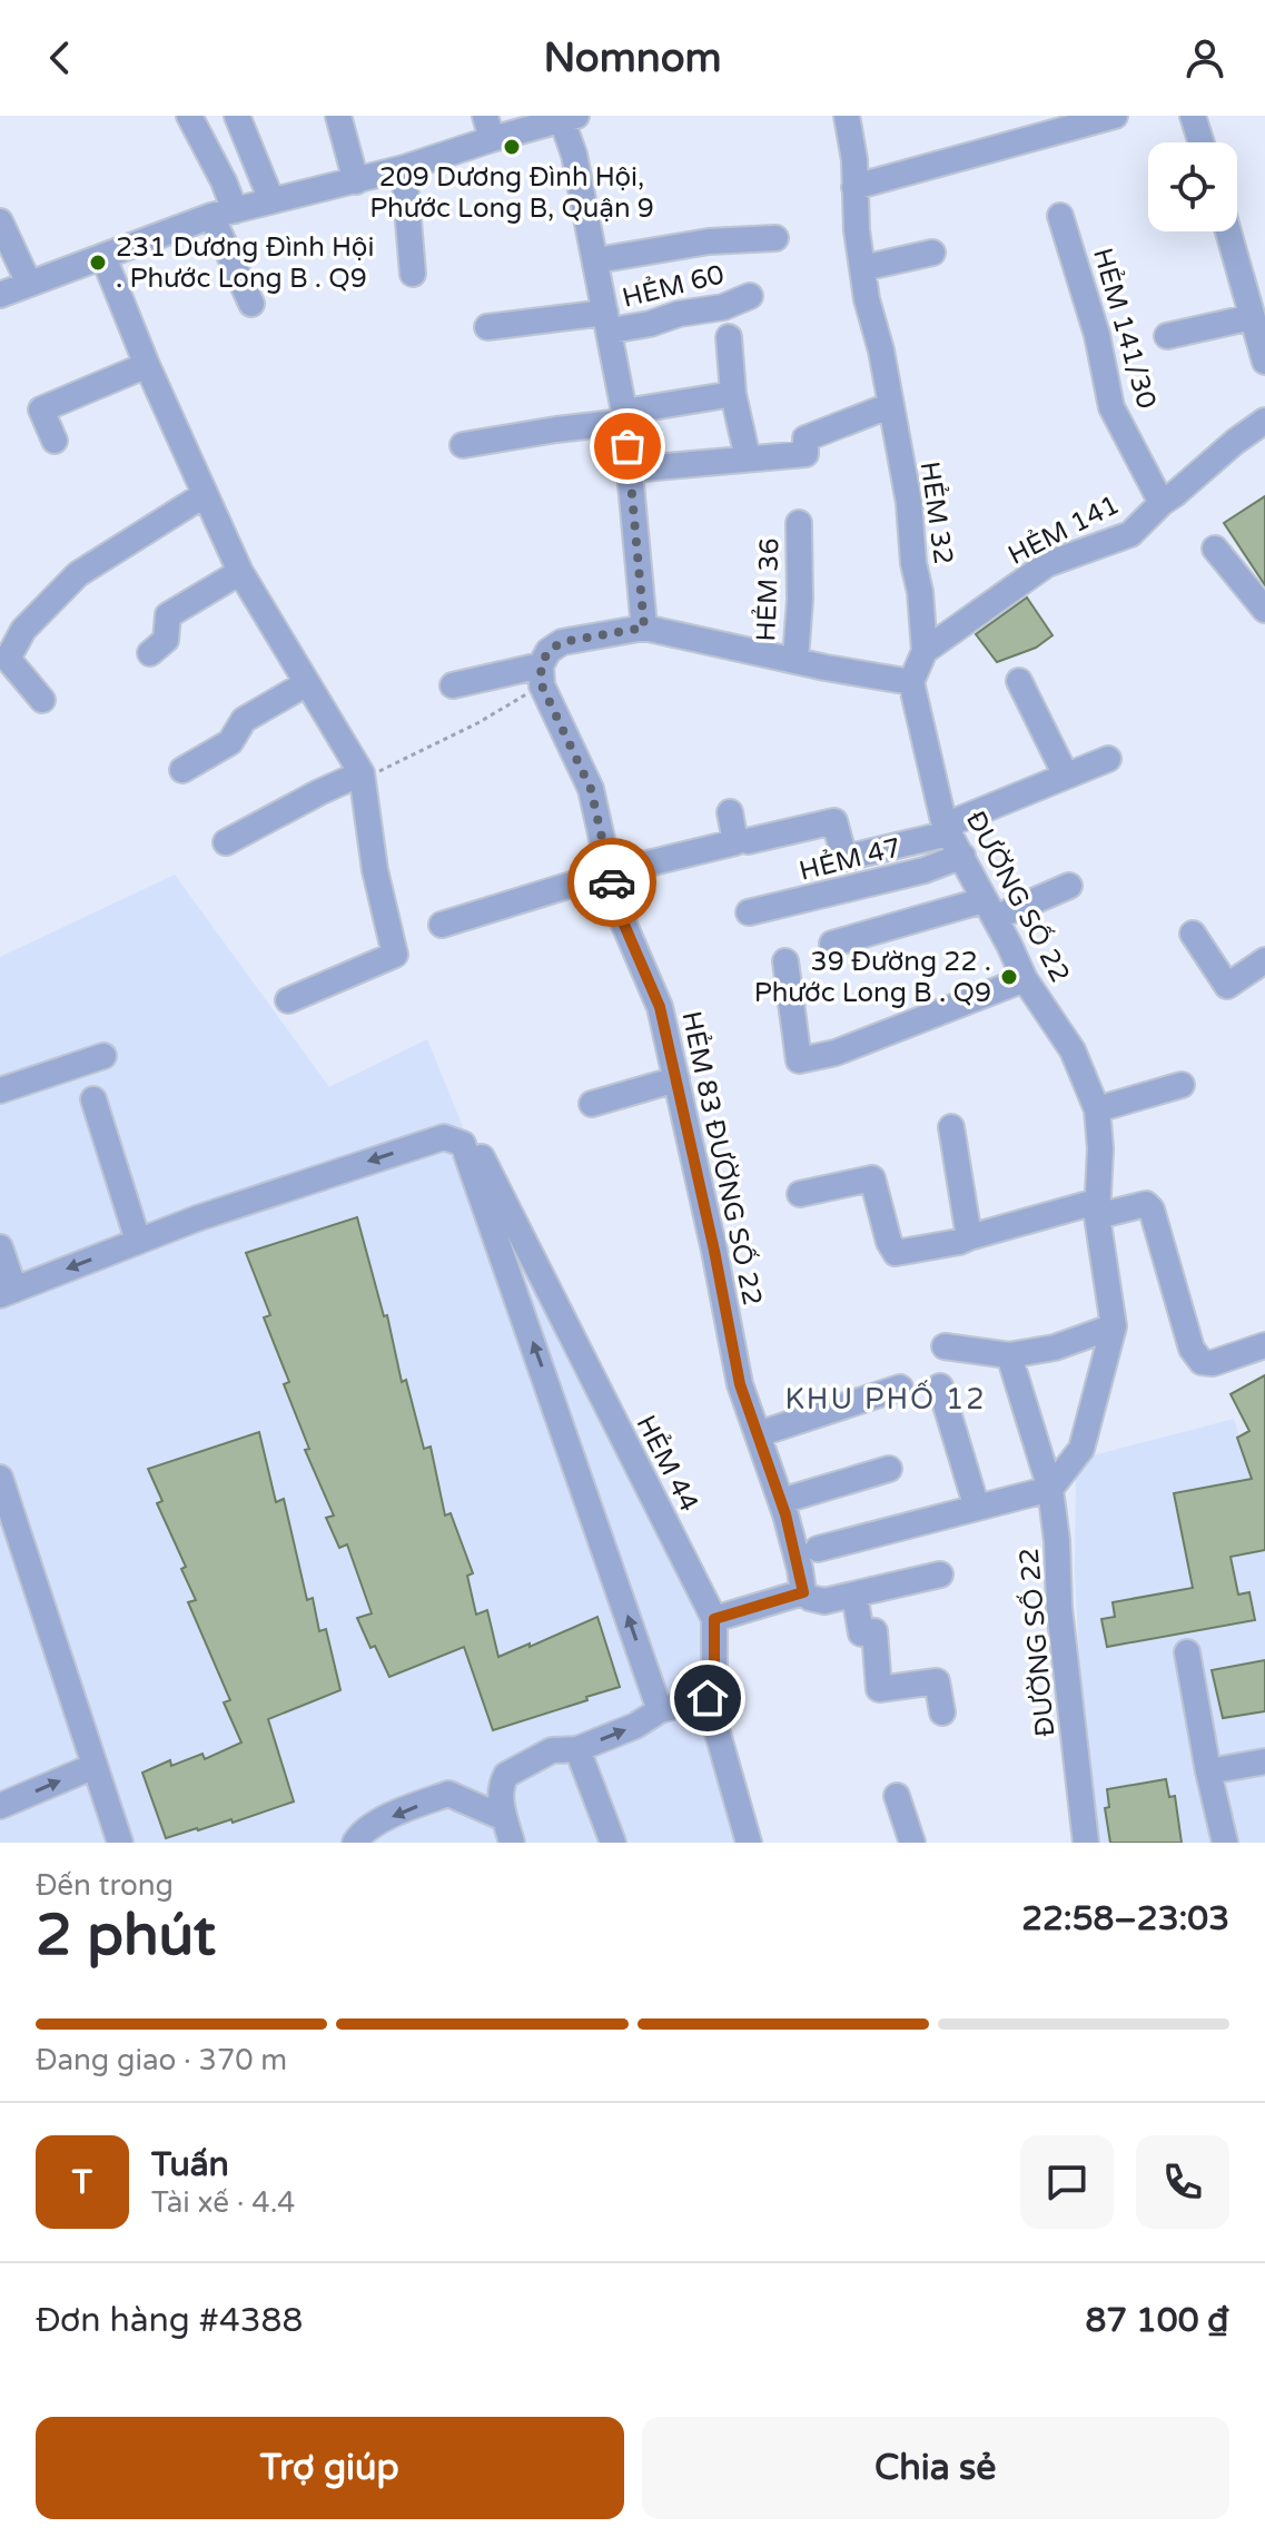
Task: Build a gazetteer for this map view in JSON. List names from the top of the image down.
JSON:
{
  "streets": {
    "street": [
      "HẺM 60",
      "HẺM 141/30",
      "HẺM 32",
      "HẺM 141",
      "HẺM 36",
      "HẺM 47",
      "ĐƯỜNG SỐ 22",
      "HẺM 83 ĐƯỜNG SỐ 22",
      "HẺM 44"
    ]
  },
  "crossings": [
    ["HẺM 141/30", "HẺM 141"],
    ["HẺM 32", "HẺM 141"],
    ["HẺM 32", "ĐƯỜNG SỐ 22"],
    ["HẺM 47", "ĐƯỜNG SỐ 22"]
  ],
  "districts": ["KHU PHỐ 12"],
  "places": ["209 Dương Đình Hội, Phước Long B, Quận 9", "231 Dương Đình Hội . Phước Long B . Q9", "39 Đường 22 . Phước Long B . Q9"],
  "page": {
    "header": "Nomnom",
    "heading": ["2 phút", "Đến trong", "22:58–23:03"],
    "panel": [
      "Tuấn",
      "Tài xế · 4.4",
      "Đơn hàng #4388",
      "87 100 ₫"
    ],
    "bar": "Đang giao · 370 m",
    "round": "T",
    "buttons": ["Trợ giúp", "Chia sẻ"]
  }
}
